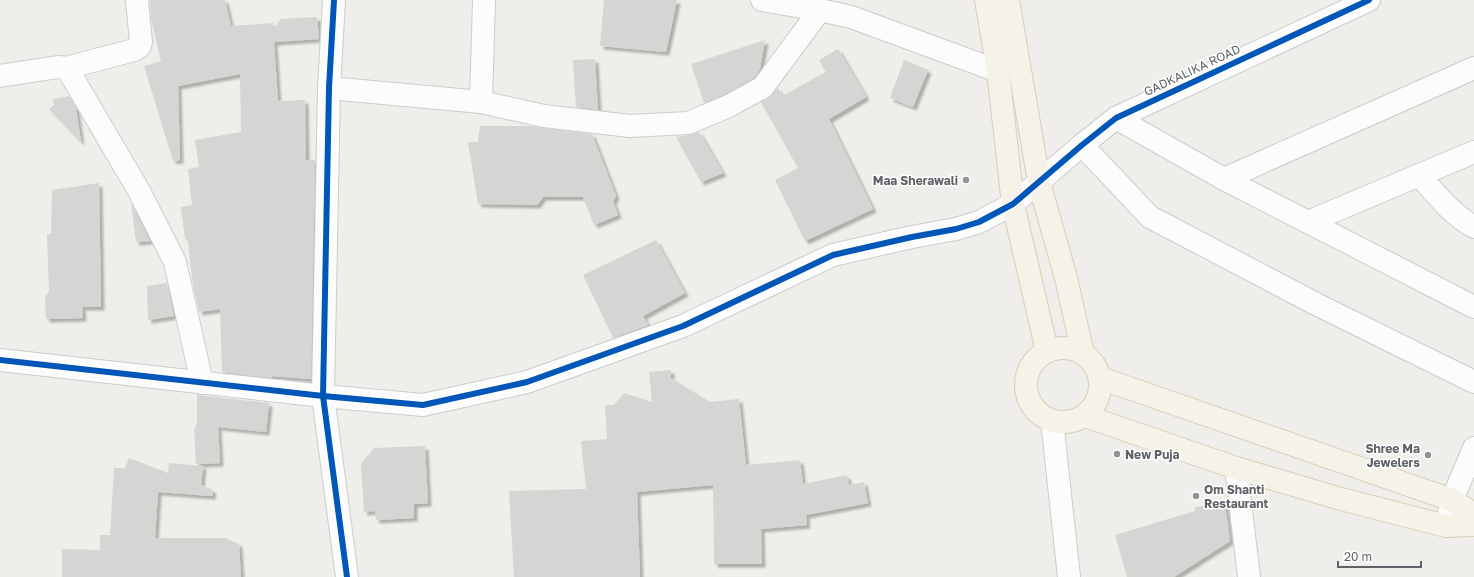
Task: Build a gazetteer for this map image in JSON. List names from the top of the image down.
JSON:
{
  "streets": {
    "street": ["GADKALIKA ROAD"]
  },
  "places": [
    "Maa Sherawali",
    "New Puja",
    "Shree Ma Jewelers",
    "Om Shanti Restaurant"
  ],
  "scale_bar": "20 m"
}
